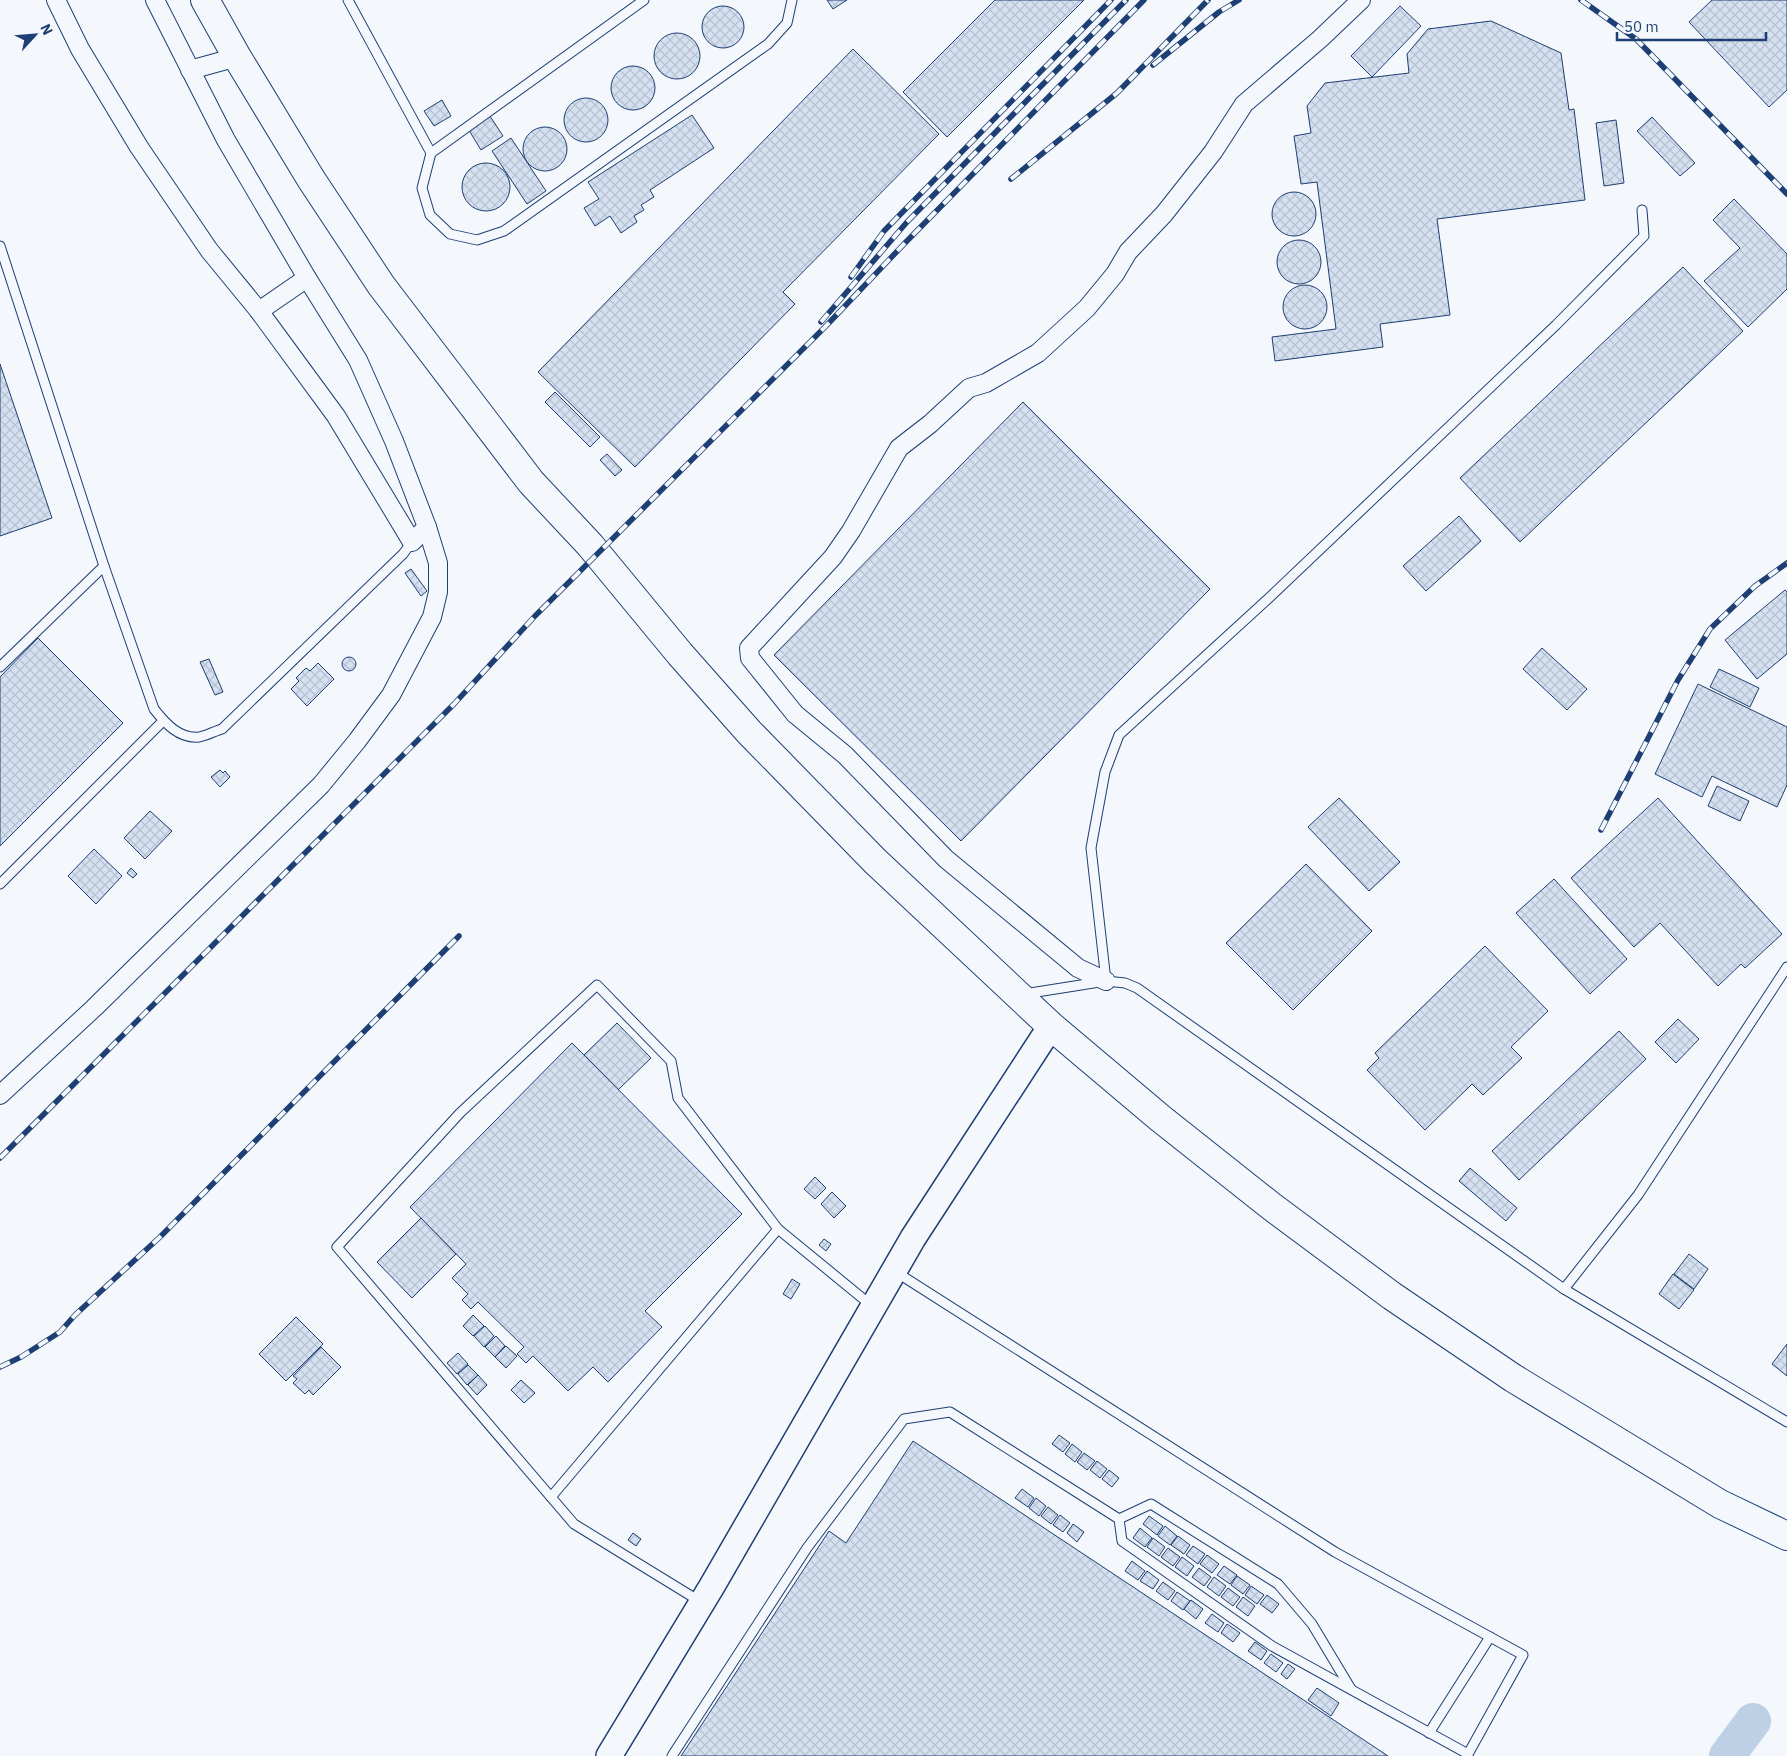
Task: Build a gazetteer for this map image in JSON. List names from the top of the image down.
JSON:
{
  "scale_bar": "50 m",
  "north": "top right"
}
